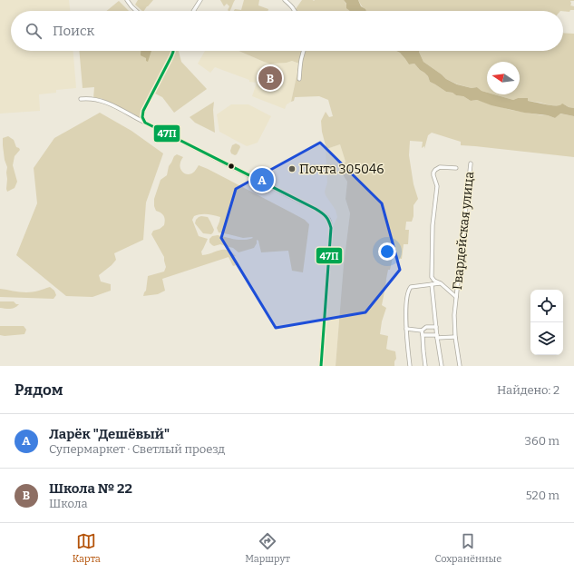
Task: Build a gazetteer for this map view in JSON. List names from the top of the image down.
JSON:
{
  "streets": {
    "street": ["Гвардейская улица"]
  },
  "places": ["Почта 305046"],
  "lines": ["transit line 47П"],
  "north": "left",
  "page": {
    "search": "Поиск",
    "pins": ["B", "A"],
    "heading": ["Рядом", "Найдено: 2"],
    "list": [
      {
        "mark": "A",
        "name": "Ларёк \"Дешёвый\"",
        "note": "Супермаркет · Светлый проезд",
        "value": "360 m"
      },
      {
        "mark": "B",
        "name": "Школа № 22",
        "note": "Школа",
        "value": "520 m"
      }
    ],
    "nav": ["Карта", "Маршрут", "Сохранённые"]
  }
}
